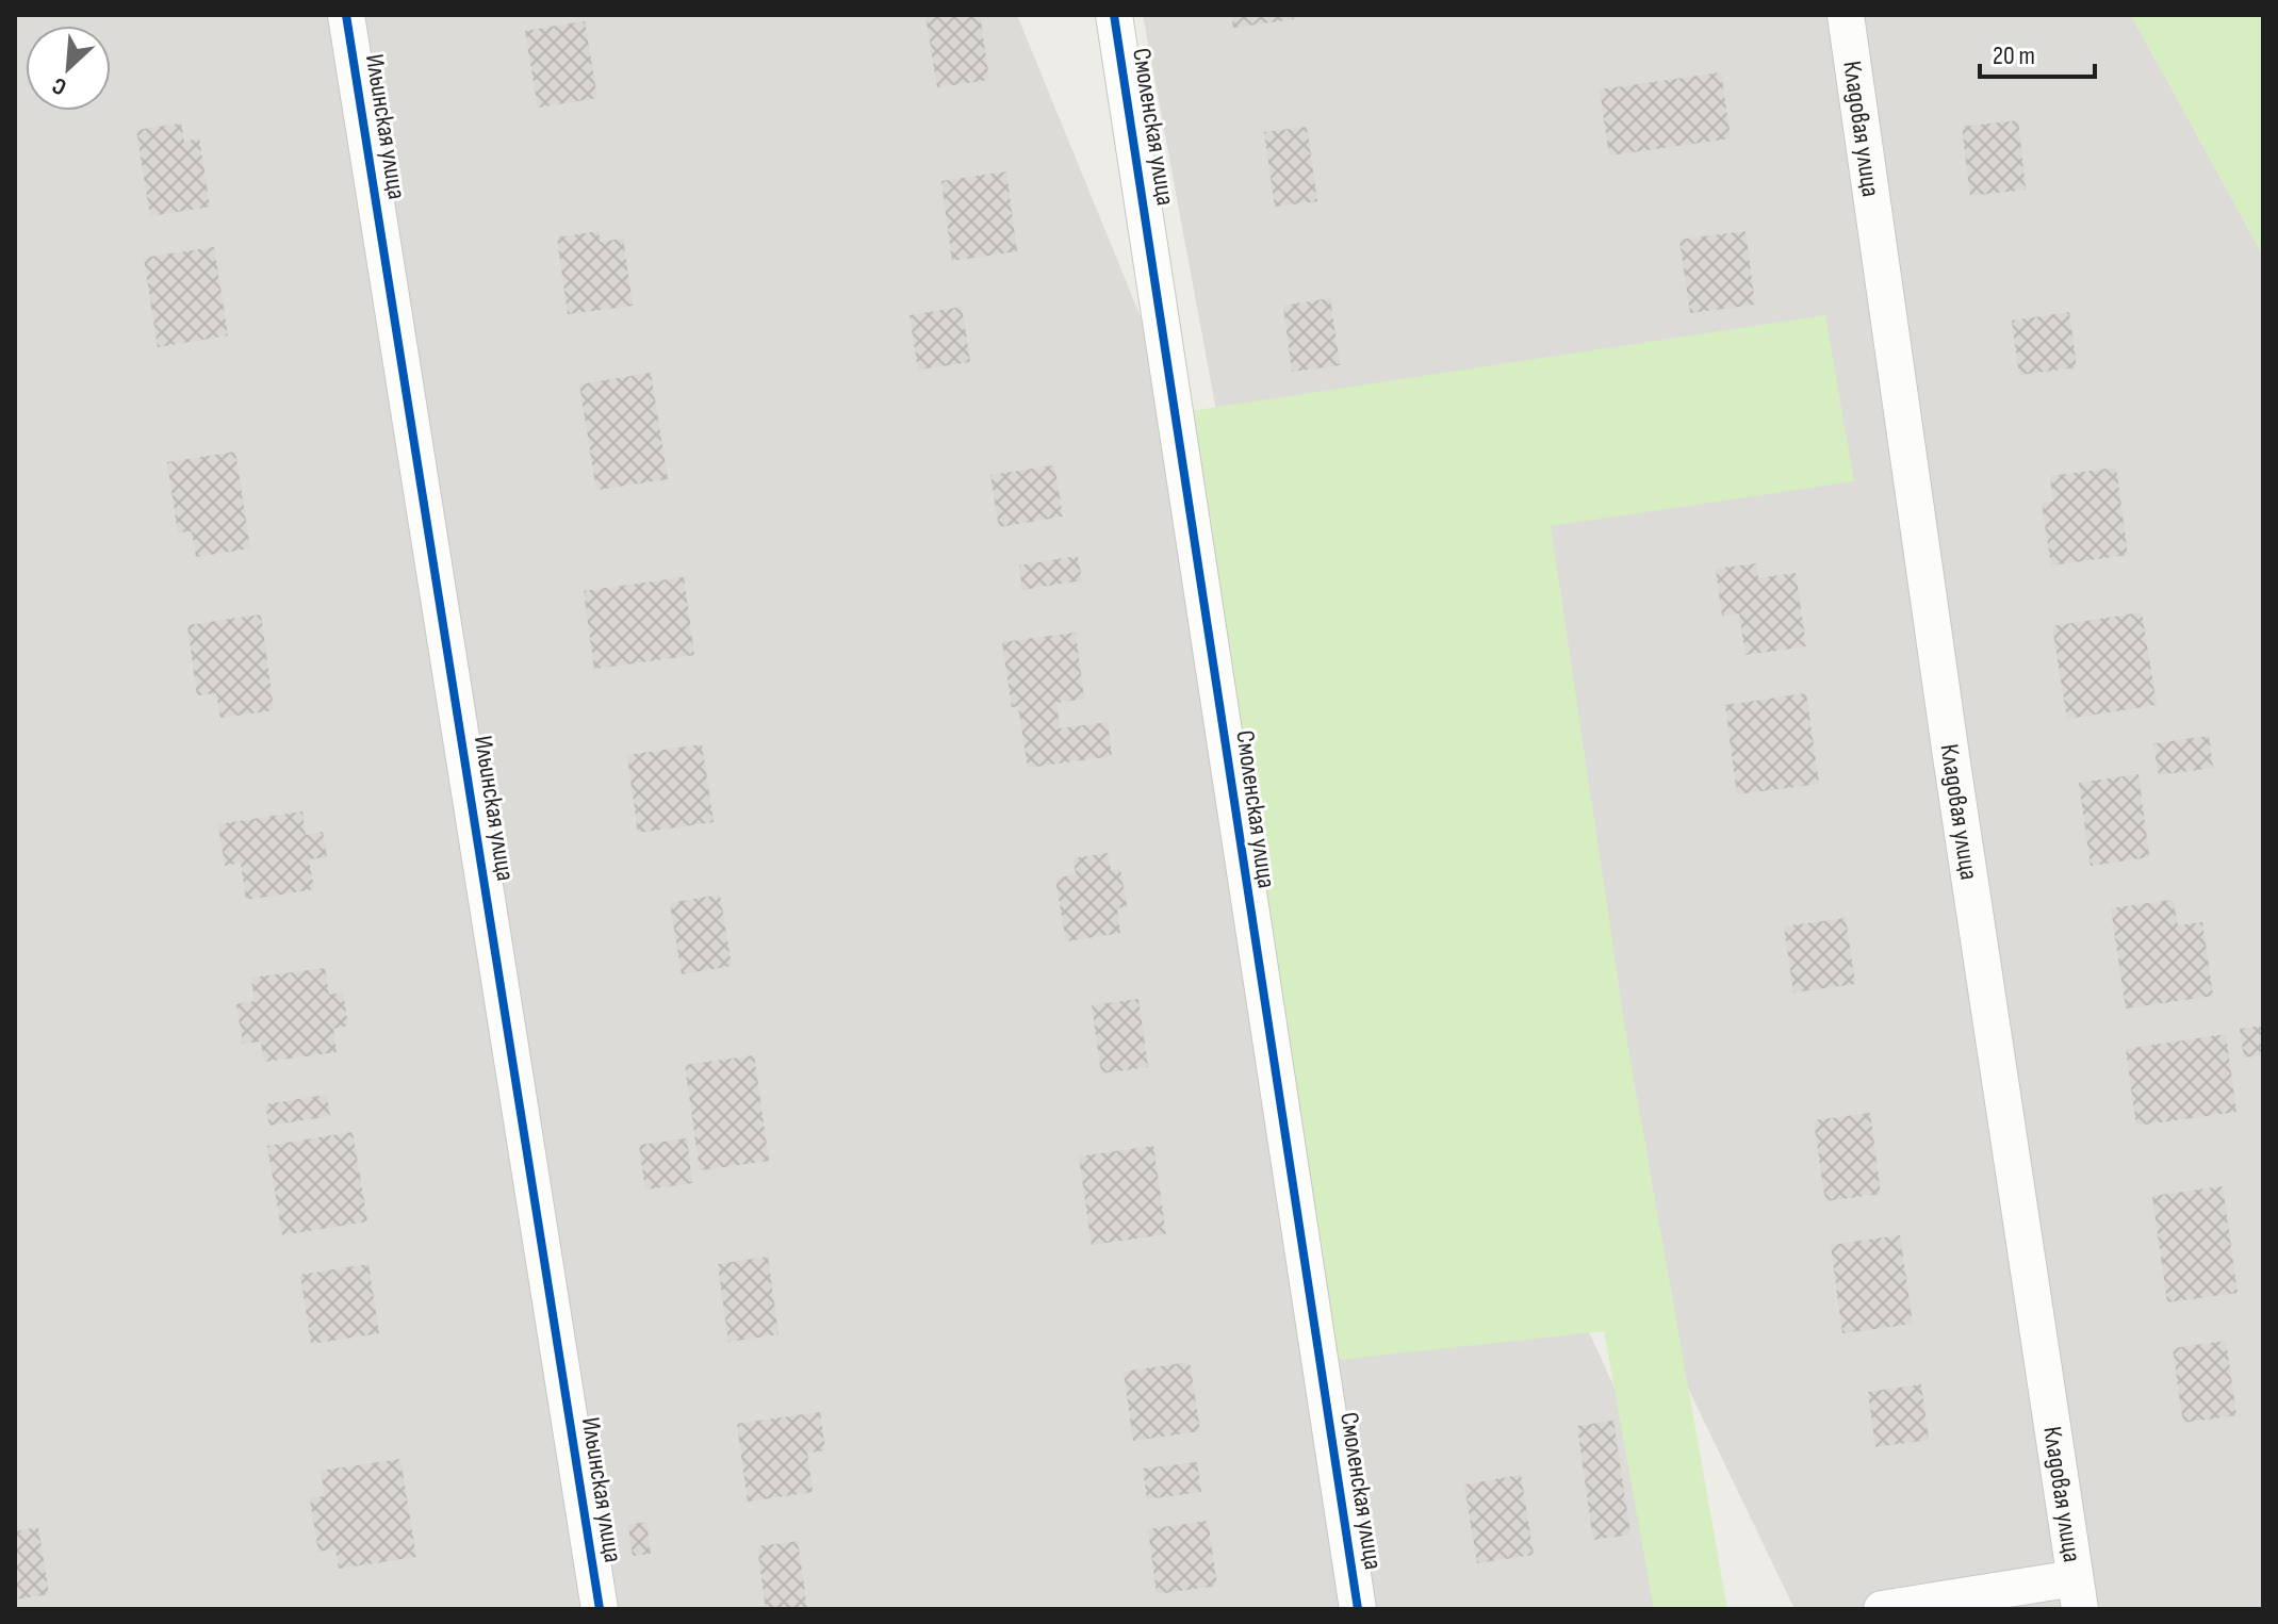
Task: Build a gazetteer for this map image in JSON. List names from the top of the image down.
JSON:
{
  "streets": {
    "street": ["Ильинская улица", "Смоленская улица", "Кладовая улица"]
  },
  "scale_bar": "20 m",
  "north": "bottom left"
}
